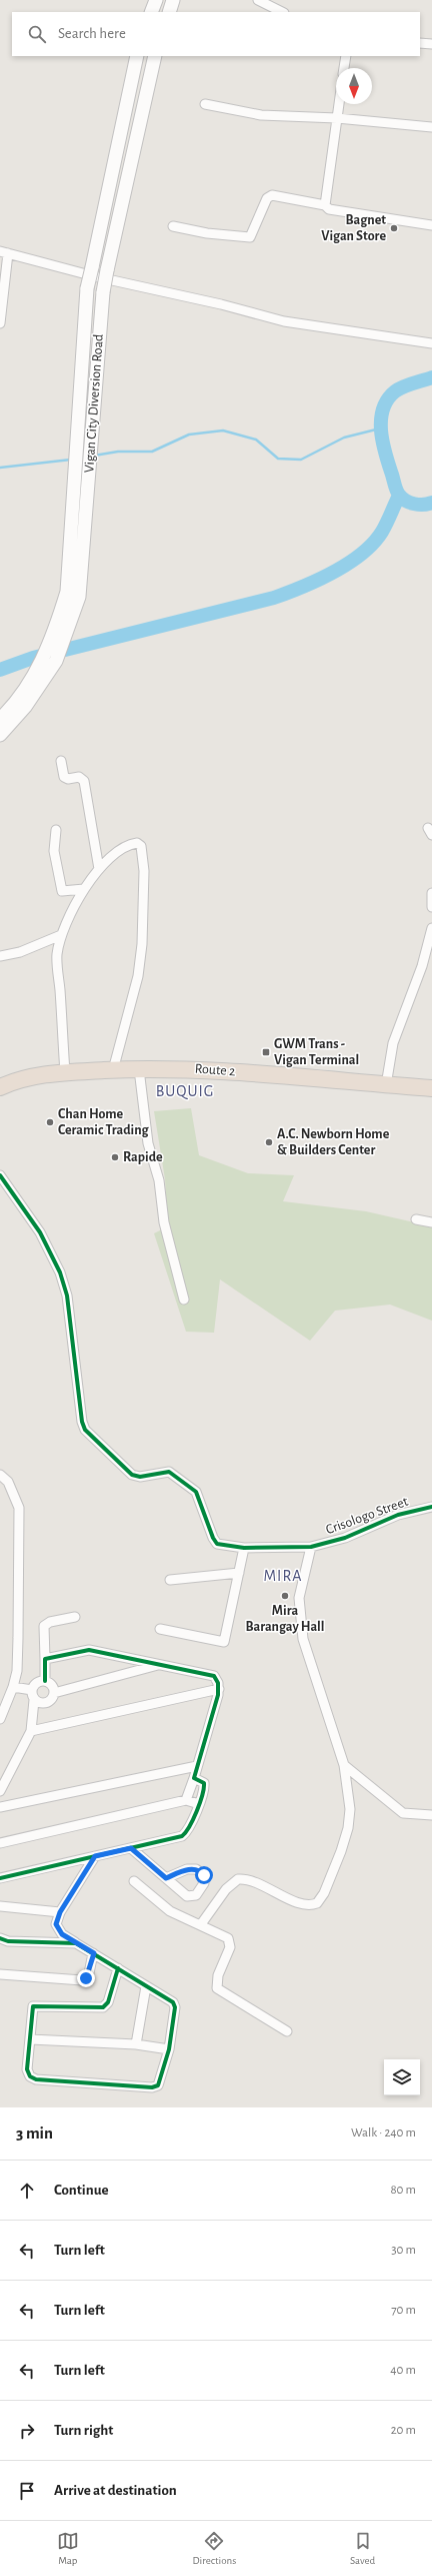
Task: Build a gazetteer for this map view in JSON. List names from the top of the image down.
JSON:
{
  "streets": {
    "highway": ["Route 2"],
    "main road": ["Vigan City Diversion Road"],
    "street": ["Crisologo Street"]
  },
  "districts": ["BUQUIG", "MIRA"],
  "places": {
    "other": [
      "Bagnet Vigan Store",
      "Chan Home Ceramic Trading",
      "A.C. Newborn Home & Builders Center",
      "Rapide",
      "Mira Barangay Hall"
    ],
    "transit": ["GWM Trans - Vigan Terminal"]
  },
  "north": "bottom",
  "page": {
    "search": "Search here",
    "heading": ["3 min", "Walk · 240 m"],
    "list": [
      ["Continue", "80 m"],
      ["Turn left", "30 m"],
      ["Turn left", "70 m"],
      ["Turn left", "40 m"],
      ["Turn right", "20 m"],
      "Arrive at destination"
    ],
    "nav": ["Map", "Directions", "Saved"]
  }
}
